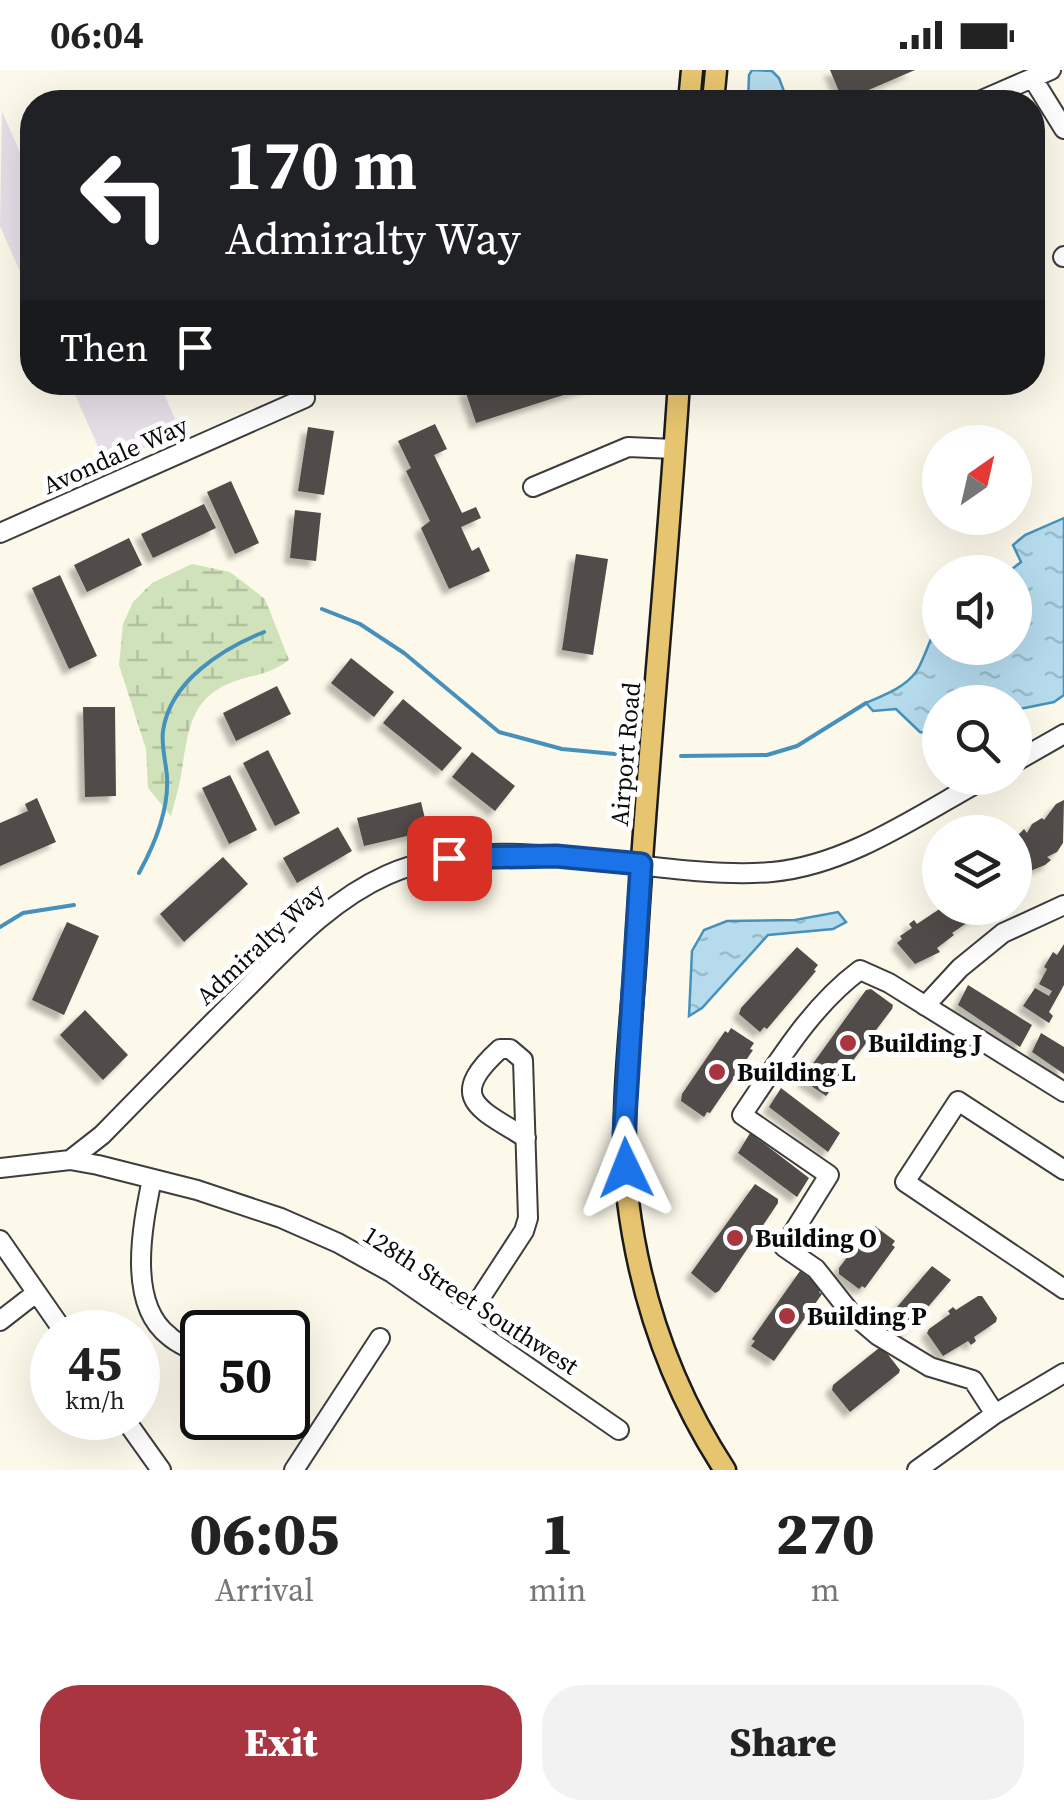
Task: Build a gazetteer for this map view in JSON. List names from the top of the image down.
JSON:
{
  "streets": {
    "main road": ["Airport Road"],
    "street": ["Avondale Way", "Admiralty Way", "128th Street Southwest"]
  },
  "crossings": [
    ["Airport Road", "Admiralty Way"],
    ["Admiralty Way", "128th Street Southwest"]
  ],
  "places": [
    "Building J",
    "Building L",
    "Building O",
    "Building P"
  ],
  "north": "top right",
  "page": {
    "status": "06:04",
    "turn": ["170 m", "Admiralty Way"],
    "then": "Then",
    "speed": "45 km/h",
    "limit": "50",
    "eta": [
      "06:05",
      "Arrival",
      "1",
      "min",
      "270",
      "m"
    ],
    "buttons": ["Exit", "Share"]
  }
}
